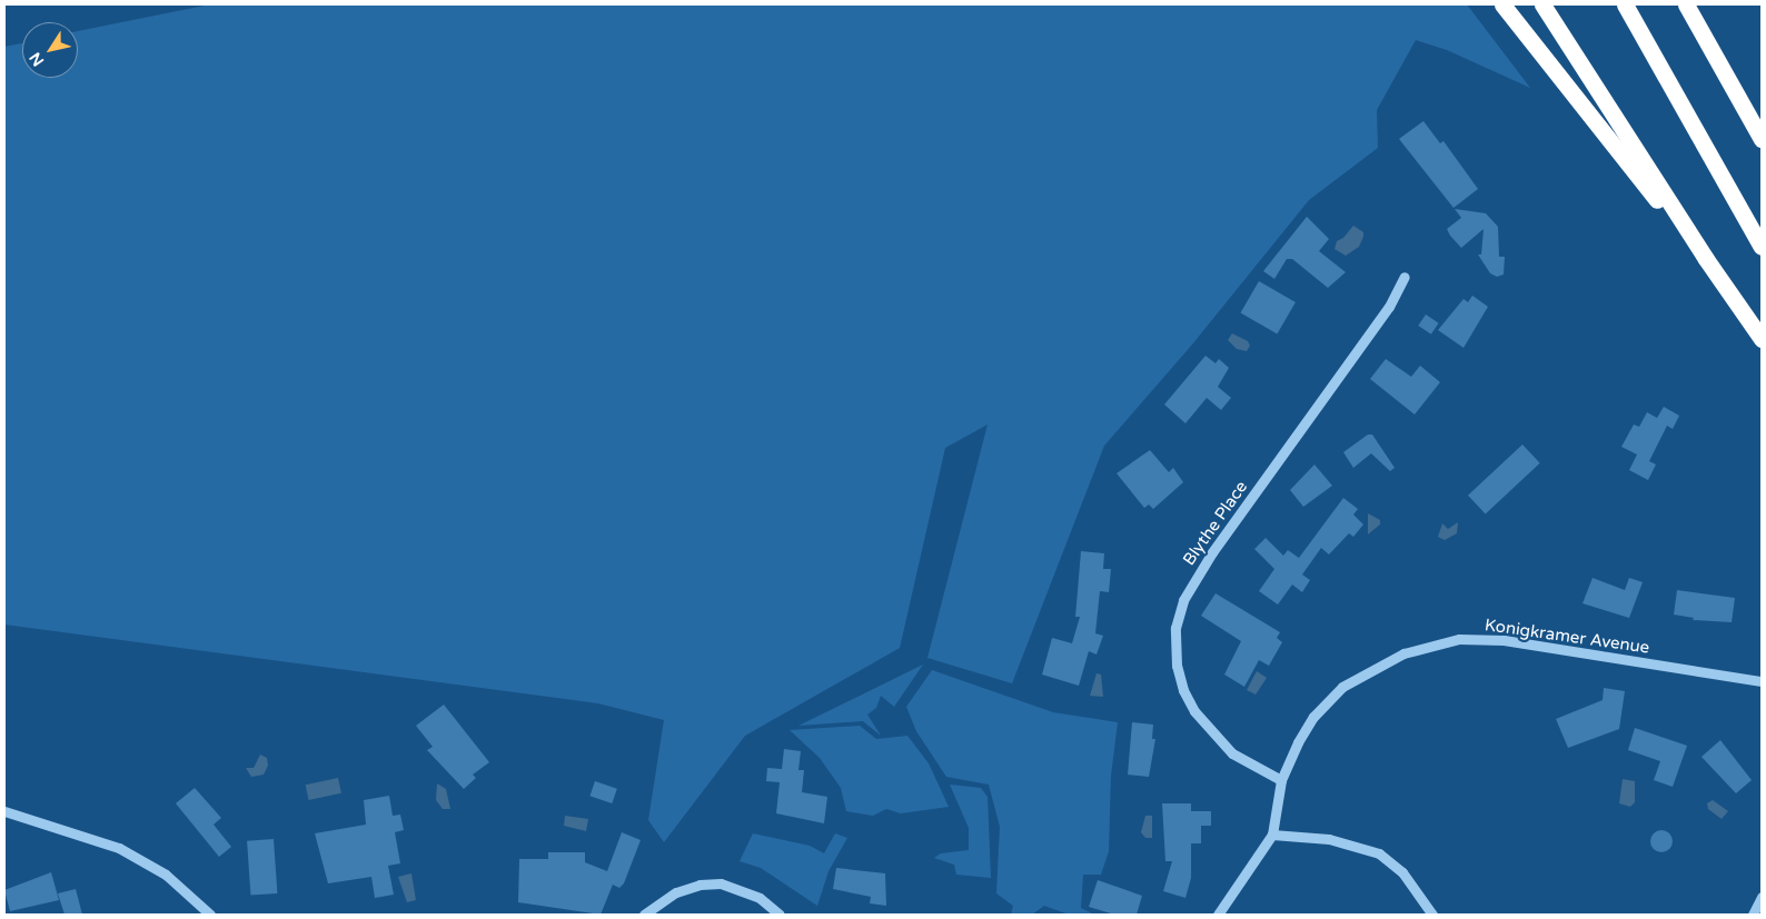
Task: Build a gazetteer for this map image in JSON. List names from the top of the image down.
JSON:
{
  "streets": {
    "street": ["Blythe Place", "Konigkramer Avenue"]
  },
  "crossings": [
    ["Blythe Place", "Konigkramer Avenue"]
  ],
  "north": "bottom left"
}
